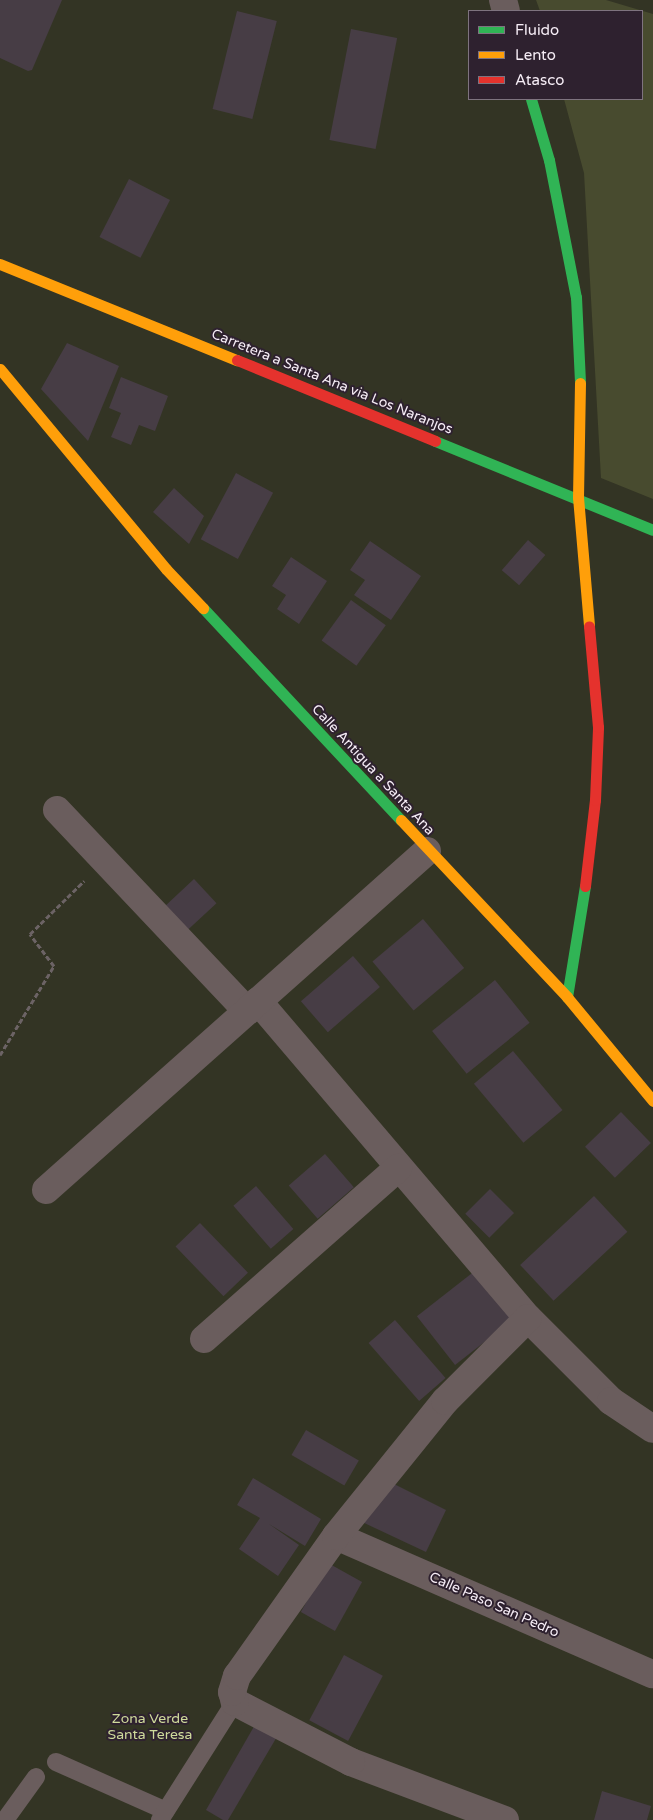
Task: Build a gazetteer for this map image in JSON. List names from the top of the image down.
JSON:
{
  "streets": {
    "street": ["Carretera a Santa Ana via Los Naranjos", "Calle Antigua a Santa Ana", "Calle Paso San Pedro"]
  },
  "parks": ["Zona Verde Santa Teresa"],
  "legend": ["Fluido", "Lento", "Atasco"]
}
